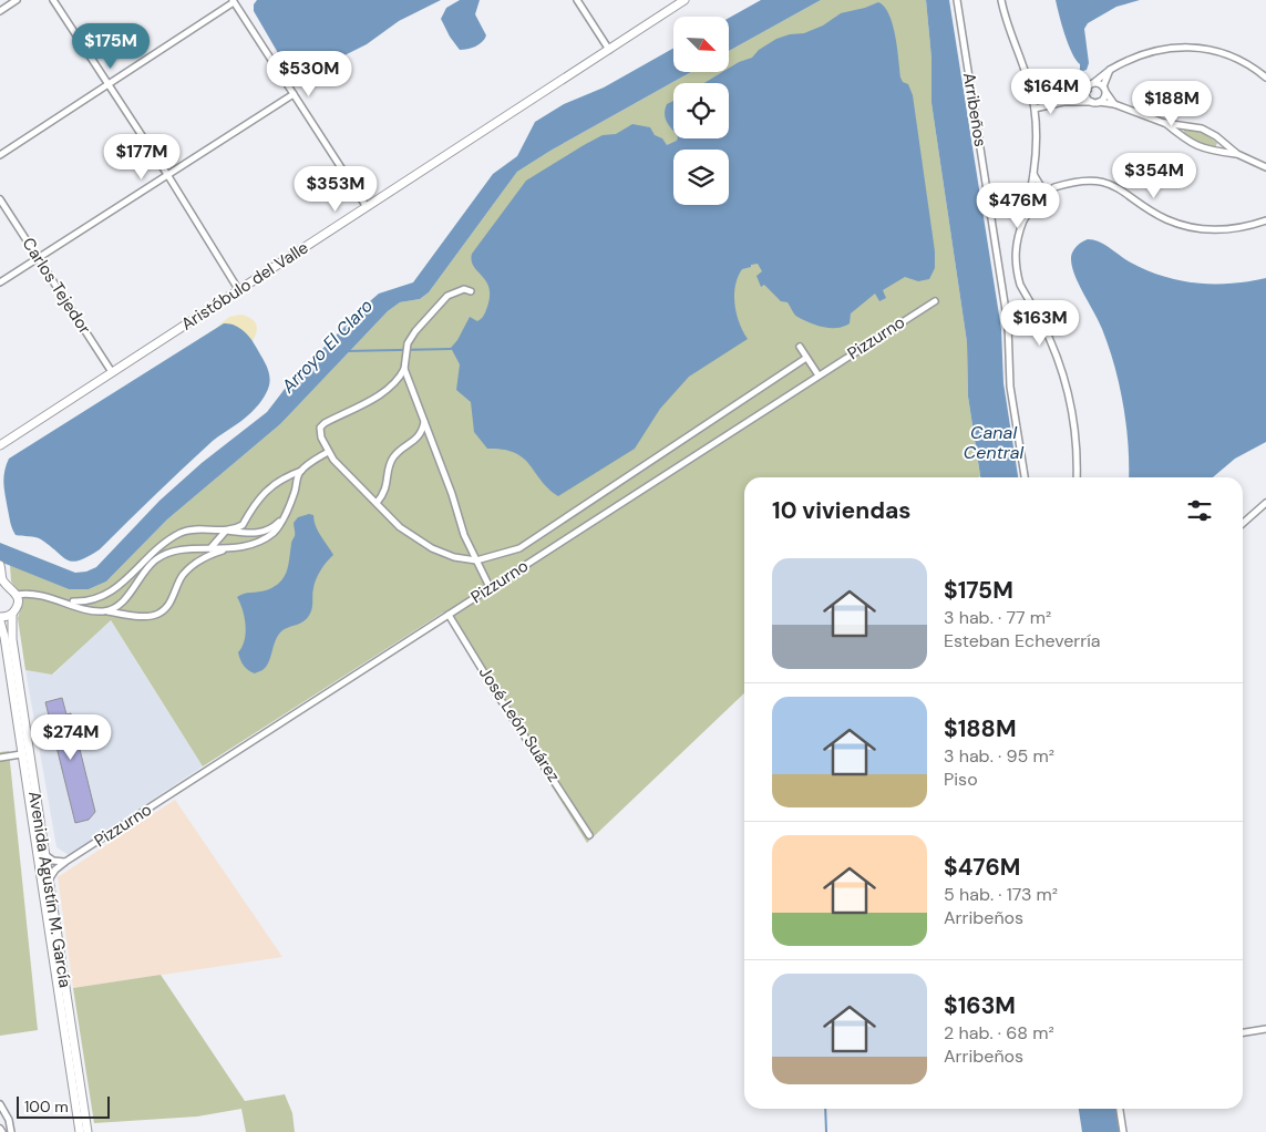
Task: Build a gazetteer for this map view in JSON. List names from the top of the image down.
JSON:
{
  "streets": {
    "main road": ["Aristóbulo del Valle", "Avenida Agustín M. García"],
    "street": [
      "Arribeños",
      "Carlos Tejedor",
      "Pizzurno",
      "José León Suárez"
    ]
  },
  "crossings": [
    ["Carlos Tejedor", "Aristóbulo del Valle"],
    ["Pizzurno", "José León Suárez"],
    ["Pizzurno", "Avenida Agustín M. García"]
  ],
  "water": ["Arroyo El Claro", "Canal Central"],
  "scale_bar": "100 m",
  "north": "bottom right",
  "page": {
    "price": [
      "$175M",
      "$530M",
      "$164M",
      "$188M",
      "$177M",
      "$354M",
      "$353M",
      "$476M",
      "$163M",
      "$274M"
    ],
    "heading": "10 viviendas",
    "list": [
      {
        "name": "$175M",
        "note": "3 hab. · 77 m² · Esteban Echeverría"
      },
      {
        "name": "$188M",
        "note": "3 hab. · 95 m² · Piso"
      },
      {
        "name": "$476M",
        "note": "5 hab. · 173 m² · Arribeños"
      },
      {
        "name": "$163M",
        "note": "2 hab. · 68 m² · Arribeños"
      }
    ],
    "scale": "100 m"
  }
}
